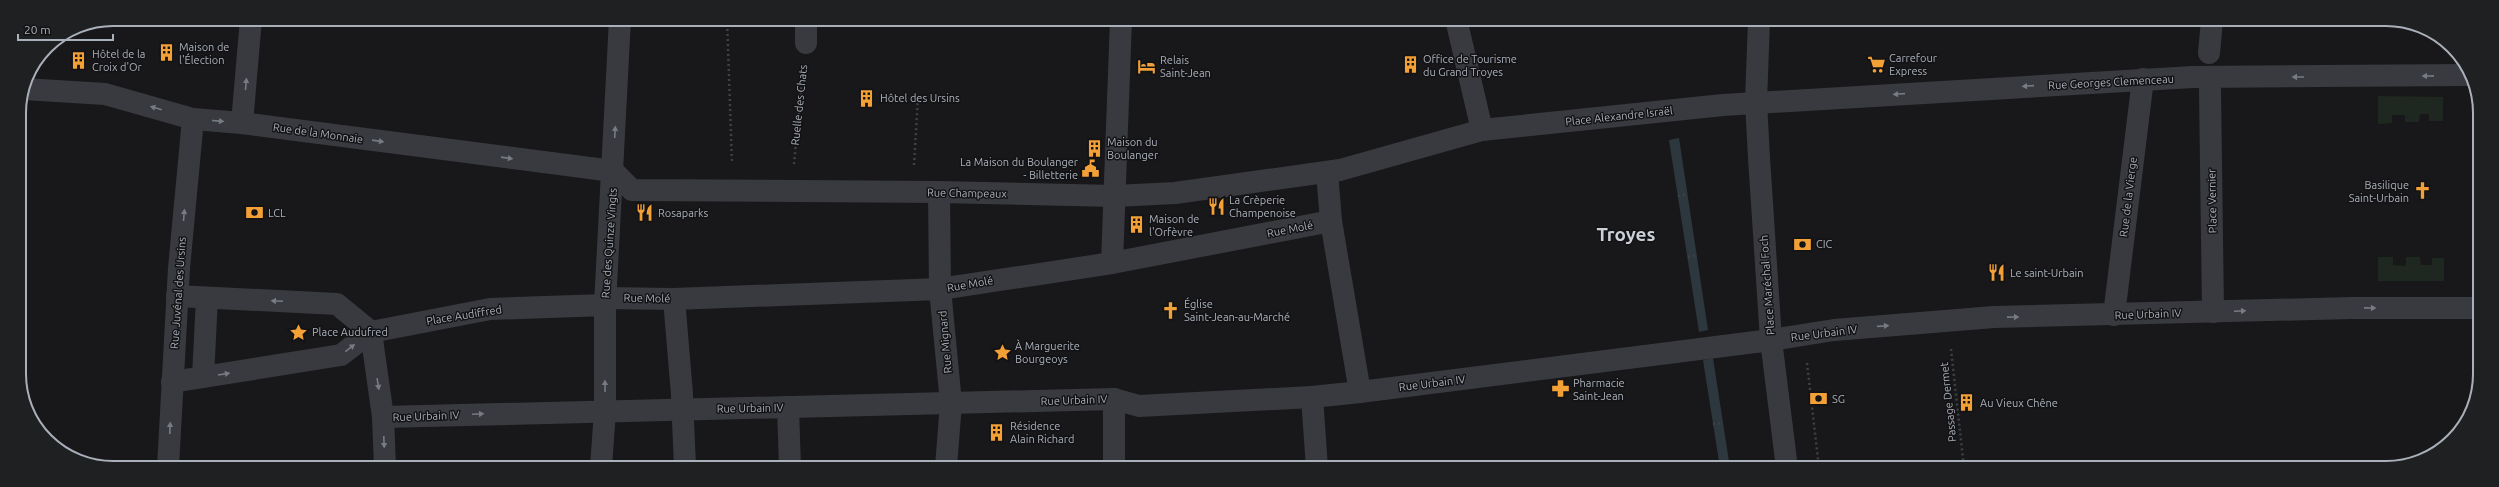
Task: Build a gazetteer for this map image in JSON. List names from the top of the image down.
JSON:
{
  "streets": {
    "street": [
      "Rue Georges Clemenceau",
      "Place Alexandre Israël",
      "Rue de la Monnaie",
      "Rue Champeaux",
      "Rue de la Vierge",
      "Place Vernier",
      "Rue Molé",
      "Rue des Quinze Vingts",
      "Place Maréchal Foch",
      "Rue Juvénal des Ursins",
      "Rue Urbain IV",
      "Place Audiffred",
      "Rue Mignard"
    ],
    "path": ["Ruelle des Chats", "Passage Dermet"]
  },
  "crossings": [
    ["Rue Georges Clemenceau", "Place Alexandre Israël"],
    ["Rue Georges Clemenceau", "Rue de la Vierge"],
    ["Rue Georges Clemenceau", "Place Maréchal Foch"],
    ["Ruelle des Chats", "Rue Champeaux"],
    ["Place Alexandre Israël", "Rue Champeaux"],
    ["Place Alexandre Israël", "Place Maréchal Foch"],
    ["Rue de la Monnaie", "Rue Champeaux"],
    ["Rue de la Monnaie", "Rue des Quinze Vingts"],
    ["Rue de la Monnaie", "Rue Juvénal des Ursins"],
    ["Rue Champeaux", "Rue des Quinze Vingts"],
    ["Rue Champeaux", "Rue Mignard"],
    ["Rue de la Vierge", "Rue Urbain IV"],
    ["Place Vernier", "Rue Urbain IV"],
    ["Rue Molé", "Rue des Quinze Vingts"],
    ["Rue Molé", "Place Audiffred"],
    ["Rue Molé", "Rue Mignard"],
    ["Rue des Quinze Vingts", "Rue Urbain IV"],
    ["Rue des Quinze Vingts", "Place Audiffred"],
    ["Place Maréchal Foch", "Rue Urbain IV"],
    ["Rue Juvénal des Ursins", "Place Audiffred"],
    ["Rue Urbain IV", "Rue Mignard"]
  ],
  "one_way": [
    "Rue Georges Clemenceau",
    "Rue Juvénal des Ursins",
    "Rue Urbain IV",
    "Place Audiffred"
  ],
  "districts": ["Troyes"],
  "places": {
    "building": [
      "Maison de l'Élection",
      "Hôtel de la Croix d'Or",
      "Office de Tourisme du Grand Troyes",
      "Hôtel des Ursins",
      "Maison du Boulanger",
      "Maison de l'Orfèvre",
      "Au Vieux Chêne",
      "Résidence Alain Richard"
    ],
    "supermarket": ["Carrefour Express"],
    "hotel": ["Relais Saint-Jean"],
    "public building": ["La Maison du Boulanger - Billetterie"],
    "church": ["Basilique Saint-Urbain", "Église Saint-Jean-au-Marché"],
    "restaurant": ["La Crèperie Champenoise", "Rosaparks", "Le saint-Urbain"],
    "bank": ["LCL", "CIC", "SG"],
    "place": ["Place Audufred", "À Marguerite Bourgeoys"],
    "pharmacy": ["Pharmacie Saint-Jean"]
  },
  "scale_bar": "20 m"
}
